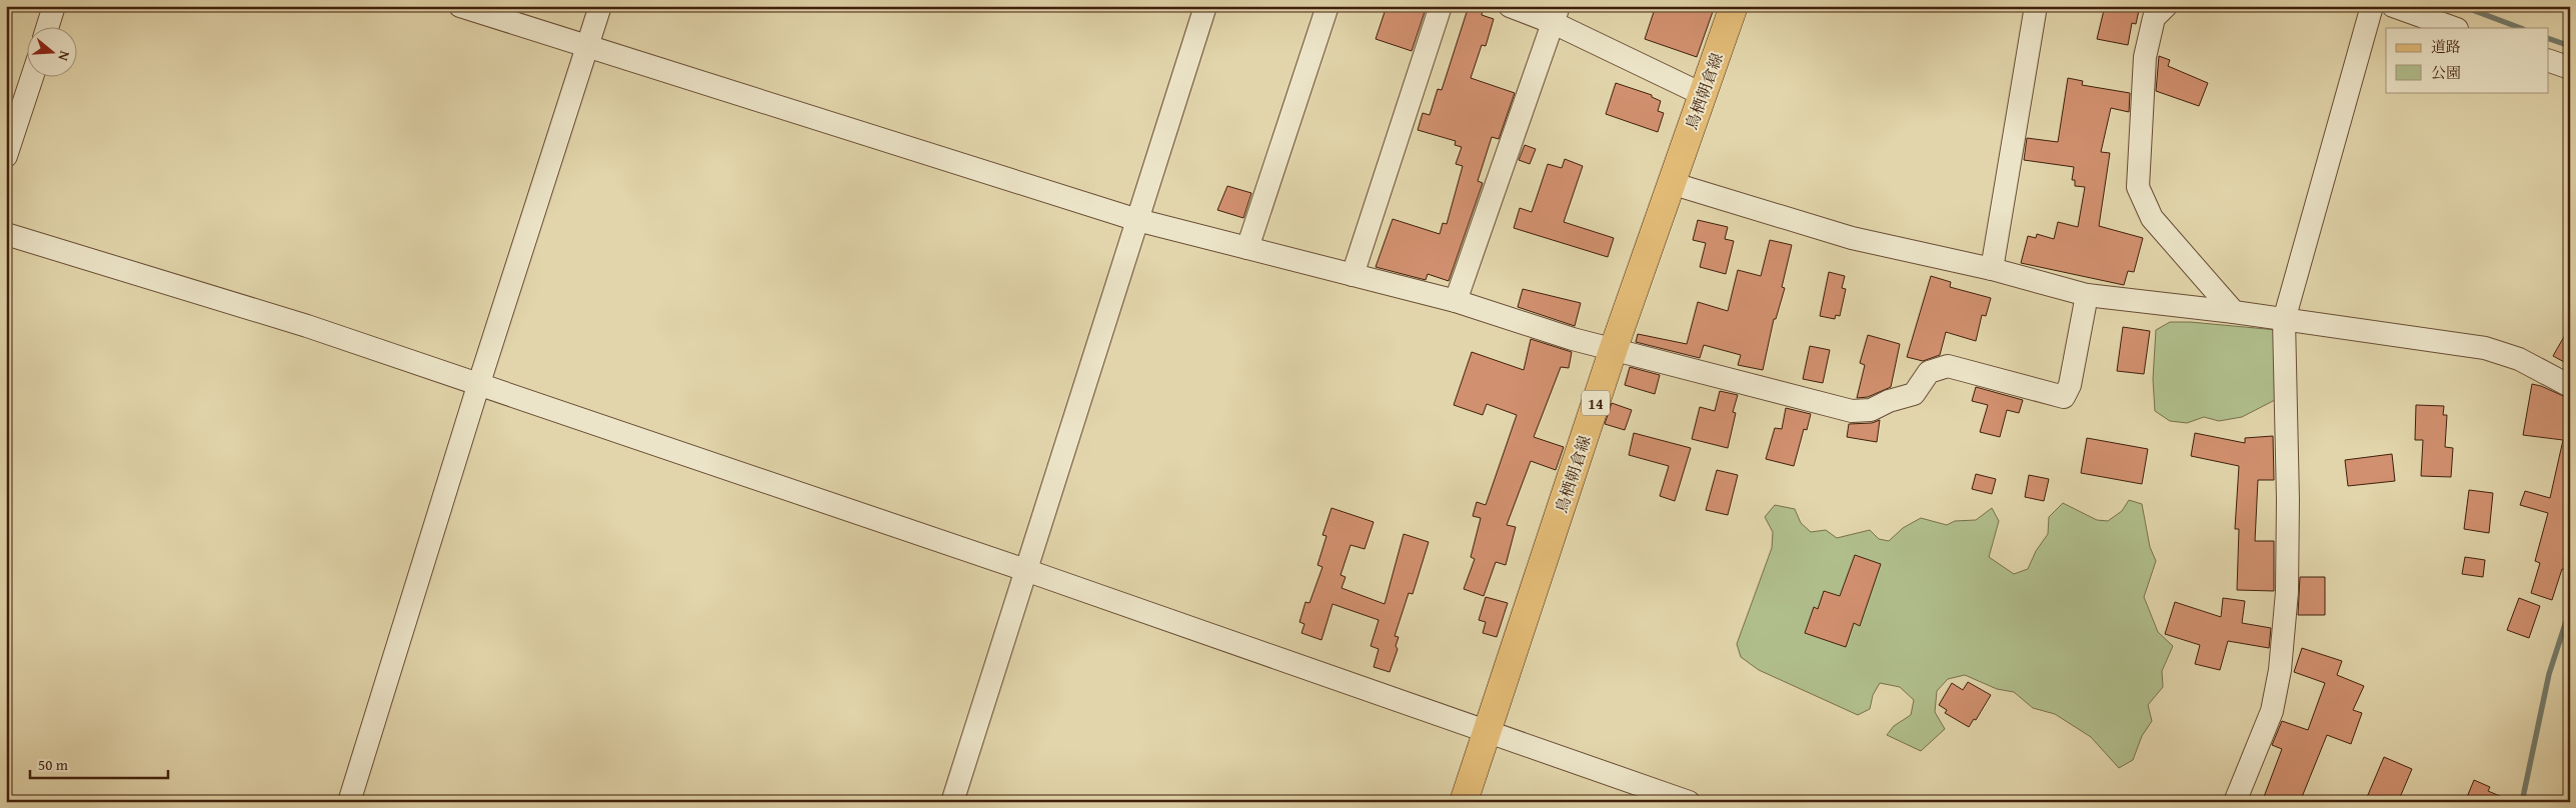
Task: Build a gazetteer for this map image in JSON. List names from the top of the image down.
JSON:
{
  "streets": {
    "main road": ["鳥栖朝倉線", "14"]
  },
  "legend": ["道路", "公園"],
  "scale_bar": "50 m",
  "north": "right"
}
